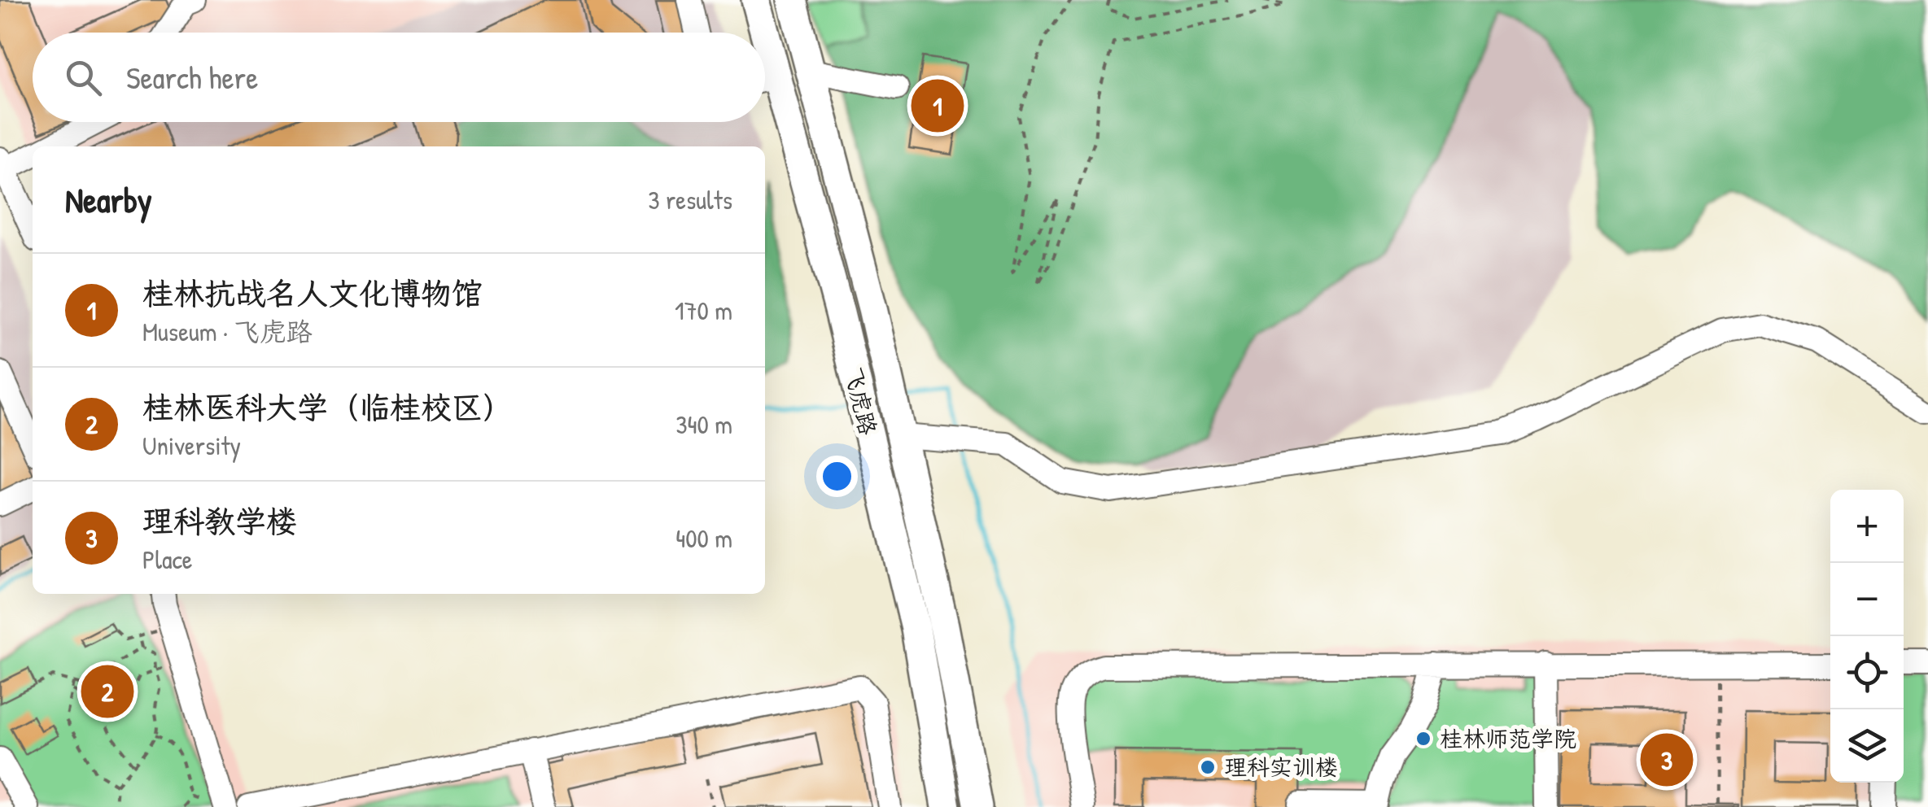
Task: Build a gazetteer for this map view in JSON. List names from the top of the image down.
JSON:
{
  "streets": {
    "main road": ["飞虎路"]
  },
  "places": ["桂林师范学院", "理科实训楼"],
  "page": {
    "search": "Search here",
    "pins": ["1", "2", "3"],
    "heading": ["Nearby", "3 results"],
    "list": [
      {
        "mark": "1",
        "name": "桂林抗战名人文化博物馆",
        "note": "Museum · 飞虎路",
        "value": "170 m"
      },
      {
        "mark": "2",
        "name": "桂林医科大学（临桂校区）",
        "note": "University",
        "value": "340 m"
      },
      {
        "mark": "3",
        "name": "理科教学楼",
        "note": "Place",
        "value": "400 m"
      }
    ],
    "map_buttons": ["+", "−"]
  }
}
